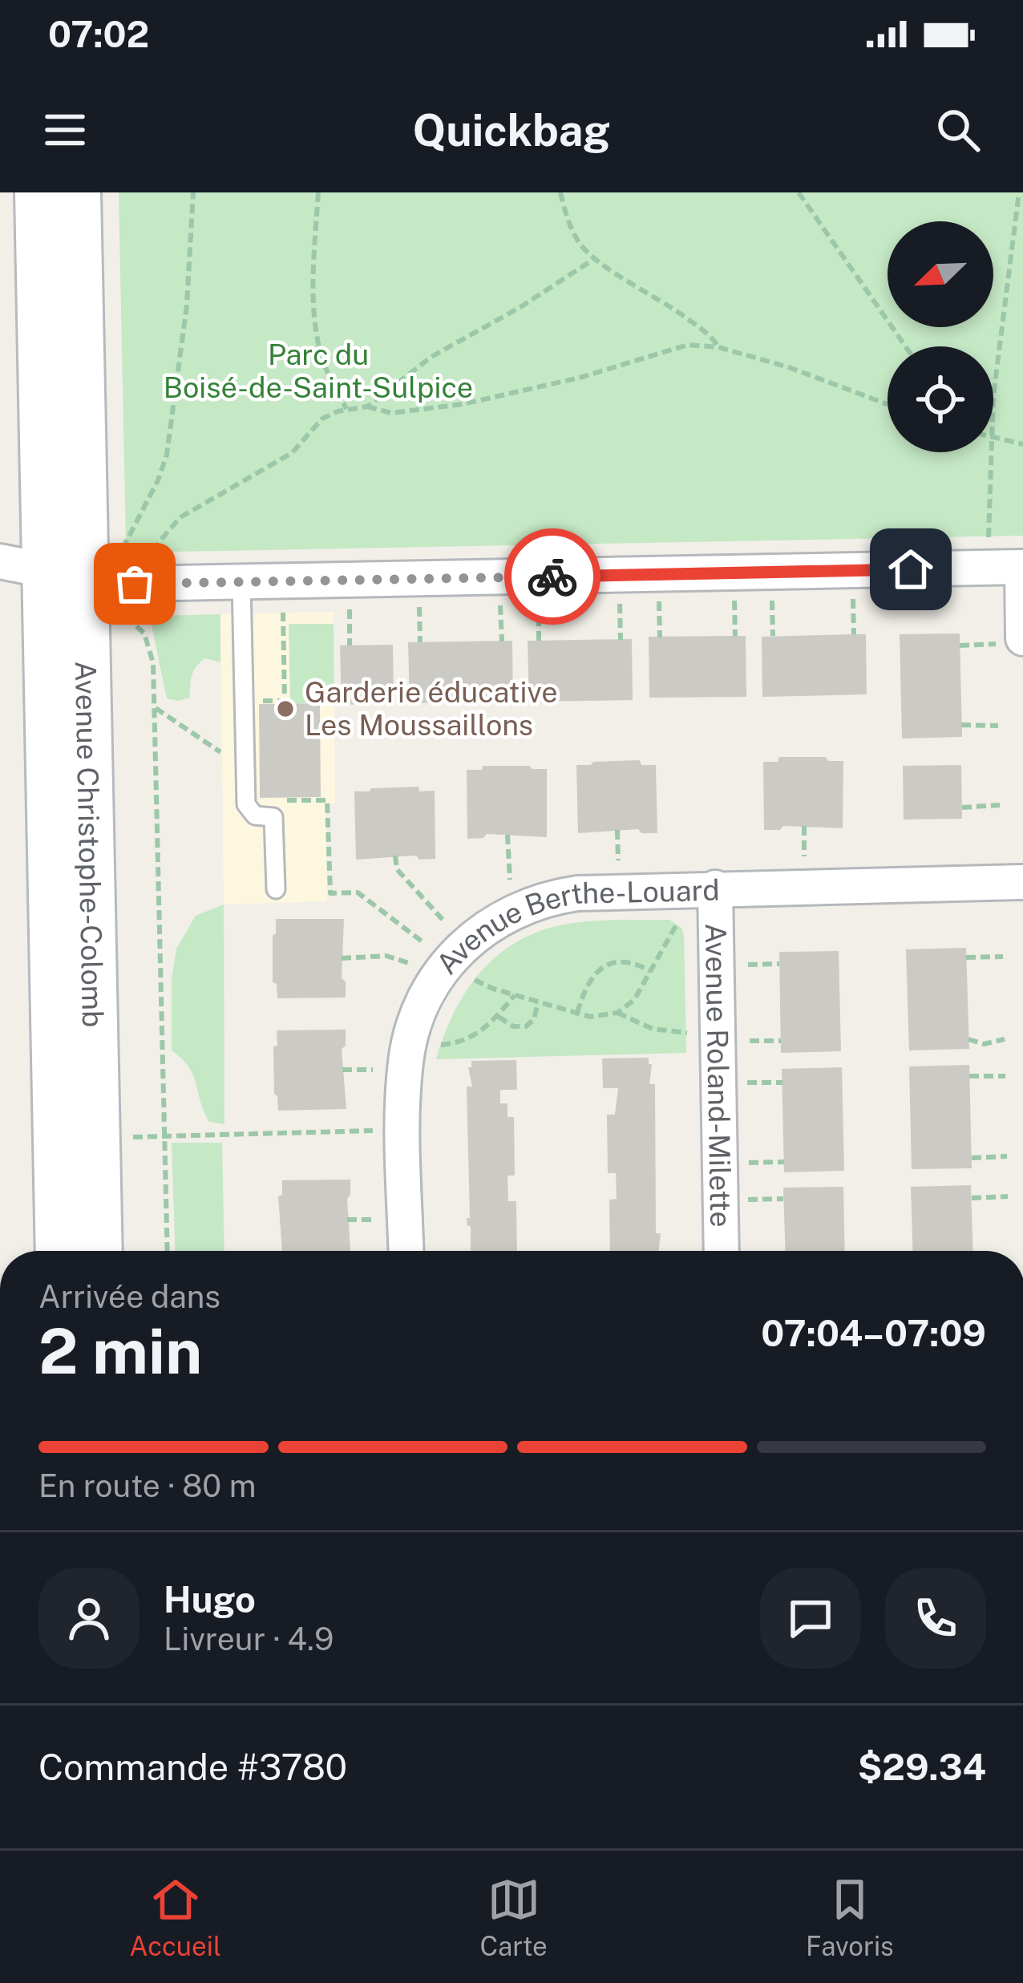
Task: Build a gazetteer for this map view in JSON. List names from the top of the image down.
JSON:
{
  "streets": {
    "main road": ["Avenue Christophe-Colomb"],
    "street": ["Avenue Berthe-Louard", "Avenue Roland-Milette"]
  },
  "crossings": [
    ["Avenue Berthe-Louard", "Avenue Roland-Milette"]
  ],
  "parks": ["Parc du Boisé-de-Saint-Sulpice"],
  "places": ["Garderie éducative Les Moussaillons"],
  "north": "bottom left",
  "page": {
    "status": "07:02",
    "header": "Quickbag",
    "heading": ["2 min", "Arrivée dans", "07:04–07:09"],
    "panel": [
      "Hugo",
      "Livreur · 4.9",
      "Commande #3780",
      "$29.34"
    ],
    "bar": "En route · 80 m",
    "tabs": ["Accueil", "Carte", "Favoris"]
  }
}
